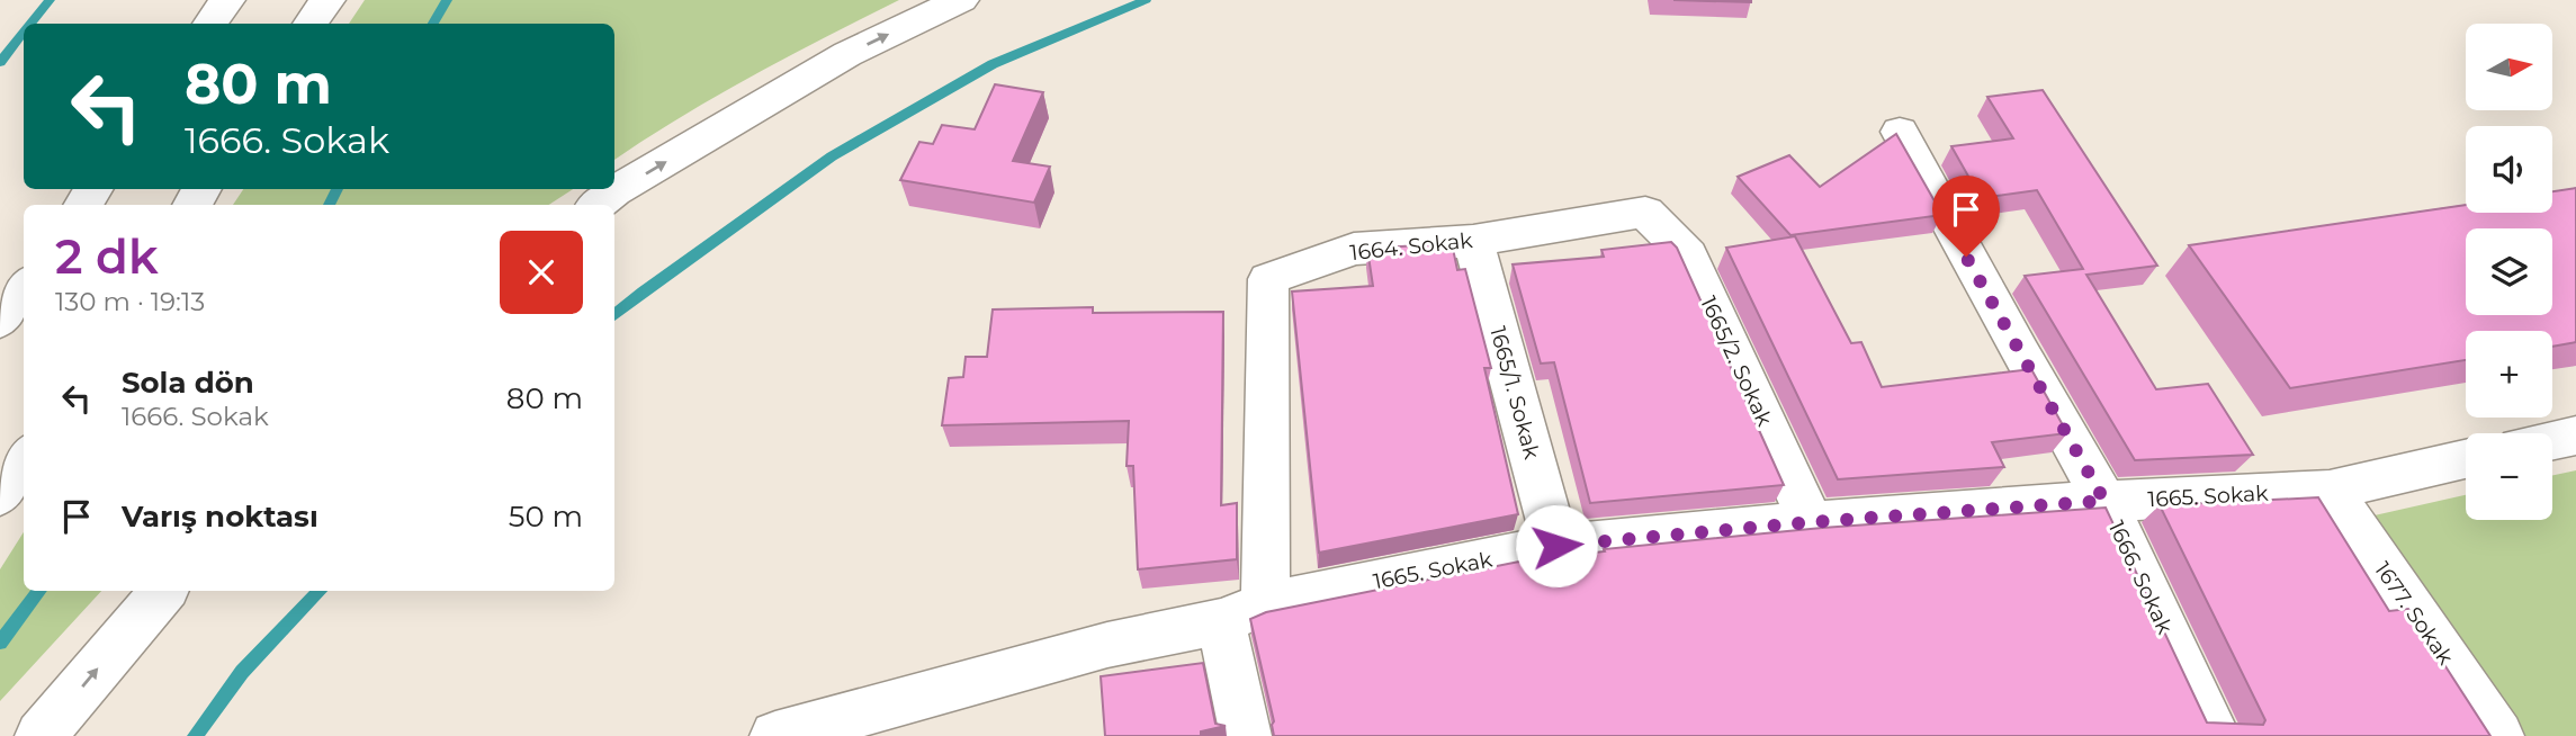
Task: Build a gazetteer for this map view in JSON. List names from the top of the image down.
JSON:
{
  "streets": {
    "main road": [
      "1664. Sokak",
      "1665/2. Sokak",
      "1665/1. Sokak",
      "1665. Sokak",
      "1666. Sokak",
      "1677. Sokak"
    ]
  },
  "crossings": [
    ["1664. Sokak", "1665/2. Sokak"],
    ["1664. Sokak", "1665/1. Sokak"],
    ["1664. Sokak", "1665. Sokak"],
    ["1665/2. Sokak", "1665. Sokak"],
    ["1665/1. Sokak", "1665. Sokak"],
    ["1665. Sokak", "1666. Sokak"],
    ["1665. Sokak", "1677. Sokak"]
  ],
  "north": "right",
  "page": {
    "map_buttons": ["+", "−"],
    "turn": ["80 m", "1666. Sokak"],
    "heading": ["2 dk", "130 m · 19:13"],
    "list": [
      {
        "name": "Sola dön",
        "note": "1666. Sokak",
        "value": "80 m"
      },
      {
        "name": "Varış noktası",
        "value": "50 m"
      }
    ]
  }
}
